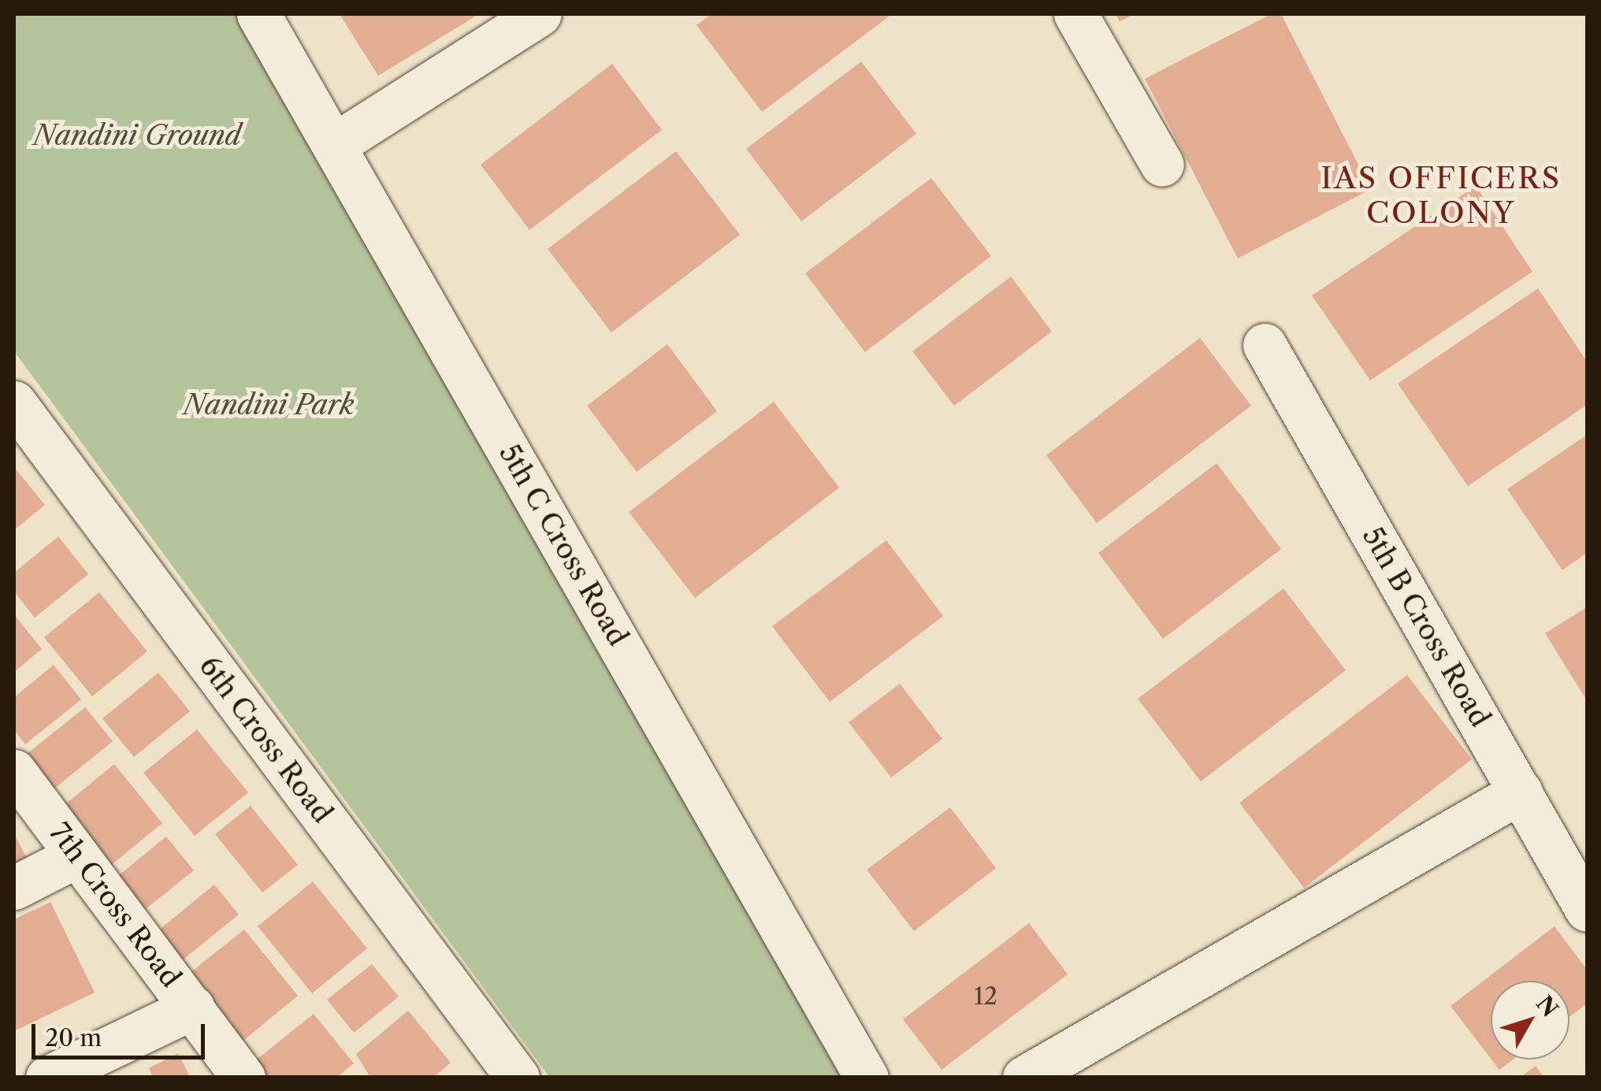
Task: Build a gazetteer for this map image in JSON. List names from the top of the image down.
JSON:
{
  "streets": {
    "street": [
      "5th C Cross Road",
      "5th B Cross Road",
      "6th Cross Road",
      "7th Cross Road"
    ]
  },
  "districts": ["IAS OFFICERS COLONY"],
  "parks": ["Nandini Ground", "Nandini Park"],
  "house_numbers": ["12"],
  "scale_bar": "20 m",
  "north": "top right"
}
